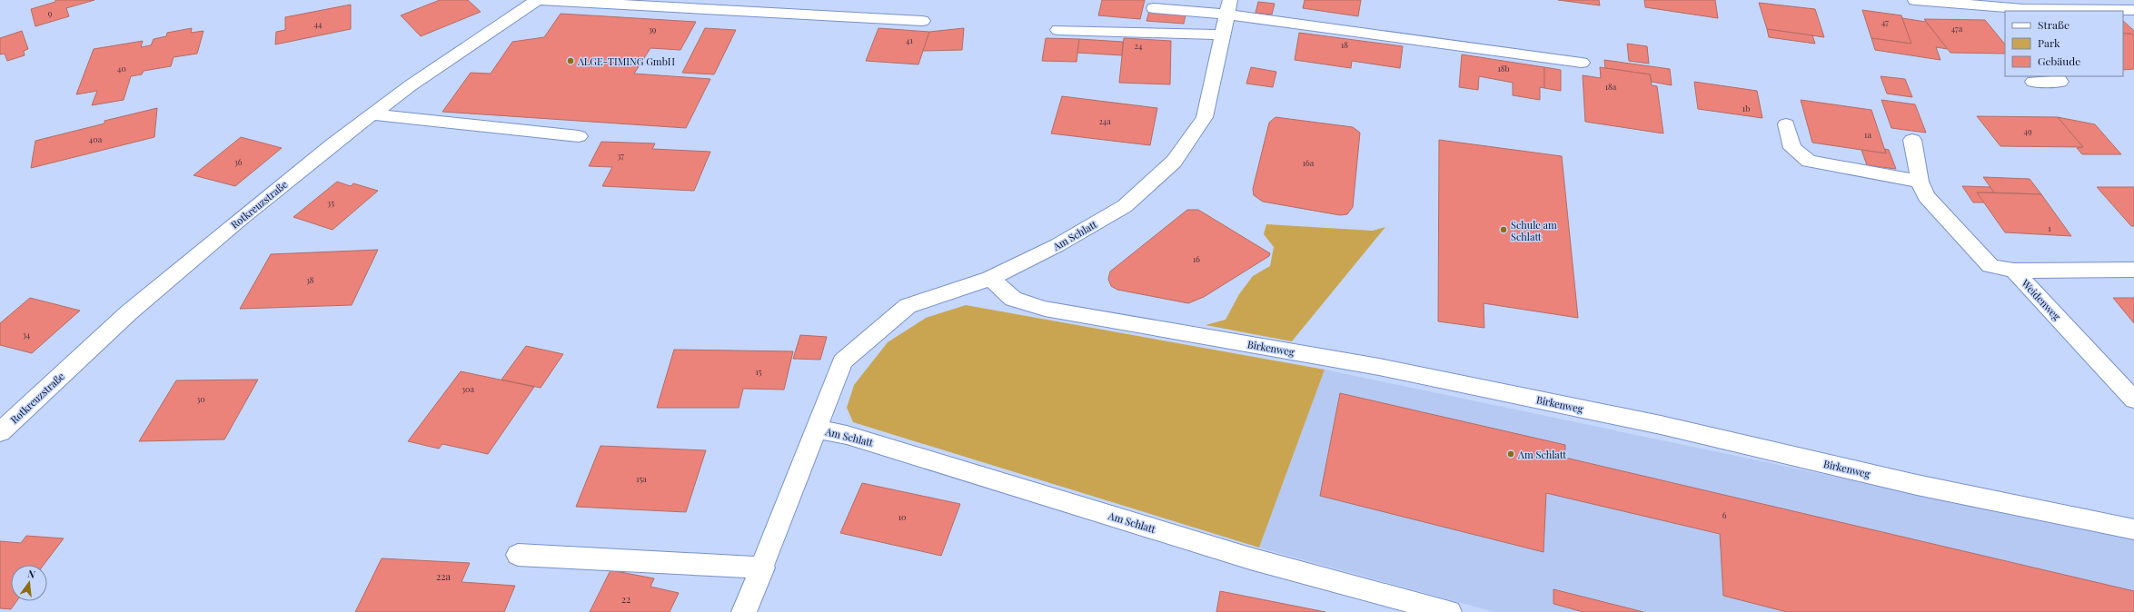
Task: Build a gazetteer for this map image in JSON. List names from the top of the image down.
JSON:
{
  "streets": {
    "street": [
      "Rotkreuzstraße",
      "Am Schlatt",
      "Weidenweg",
      "Birkenweg"
    ]
  },
  "crossings": [
    ["Am Schlatt", "Birkenweg"]
  ],
  "places": ["ALGE-TIMING GmbH", "Schule am Schlatt", "Am Schlatt"],
  "house_numbers": [
    "9",
    "47",
    "44",
    "47a",
    "39",
    "41",
    "18",
    "24",
    "40",
    "18b",
    "18a",
    "1b",
    "24a",
    "49",
    "1a",
    "40a",
    "37",
    "36",
    "16a",
    "35",
    "1",
    "16",
    "38",
    "34",
    "15",
    "30a",
    "30",
    "15a",
    "6",
    "10",
    "22a",
    "22"
  ],
  "legend": ["Straße", "Park", "Gebäude"],
  "north": "top"
}
